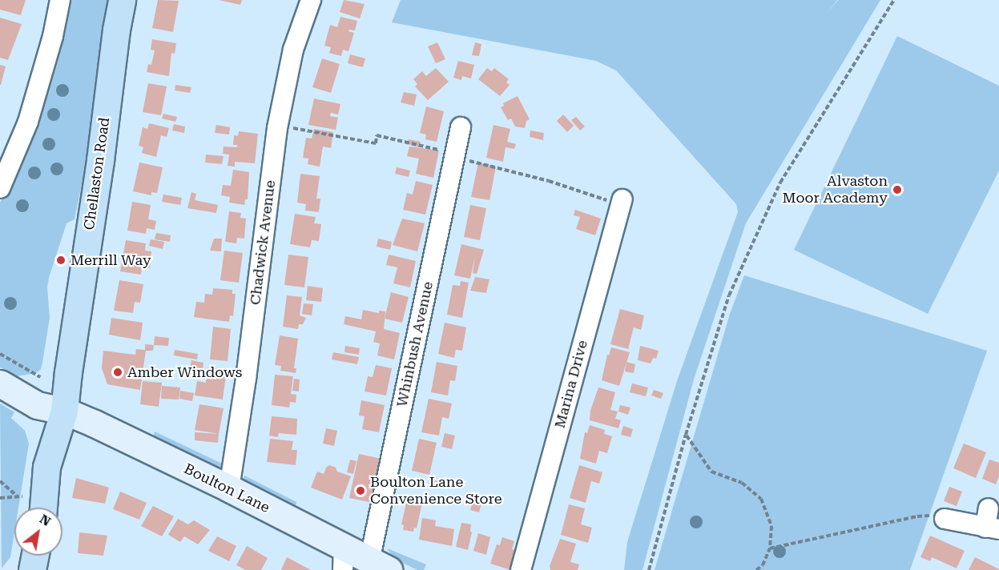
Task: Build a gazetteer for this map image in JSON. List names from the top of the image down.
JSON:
{
  "streets": {
    "main road": ["Chellaston Road"],
    "street": [
      "Chadwick Avenue",
      "Whinbush Avenue",
      "Marina Drive",
      "Boulton Lane"
    ]
  },
  "crossings": [
    ["Chellaston Road", "Boulton Lane"],
    ["Chadwick Avenue", "Boulton Lane"],
    ["Whinbush Avenue", "Boulton Lane"]
  ],
  "places": [
    "Alvaston Moor Academy",
    "Merrill Way",
    "Amber Windows",
    "Boulton Lane Convenience Store"
  ],
  "north": "top right"
}
